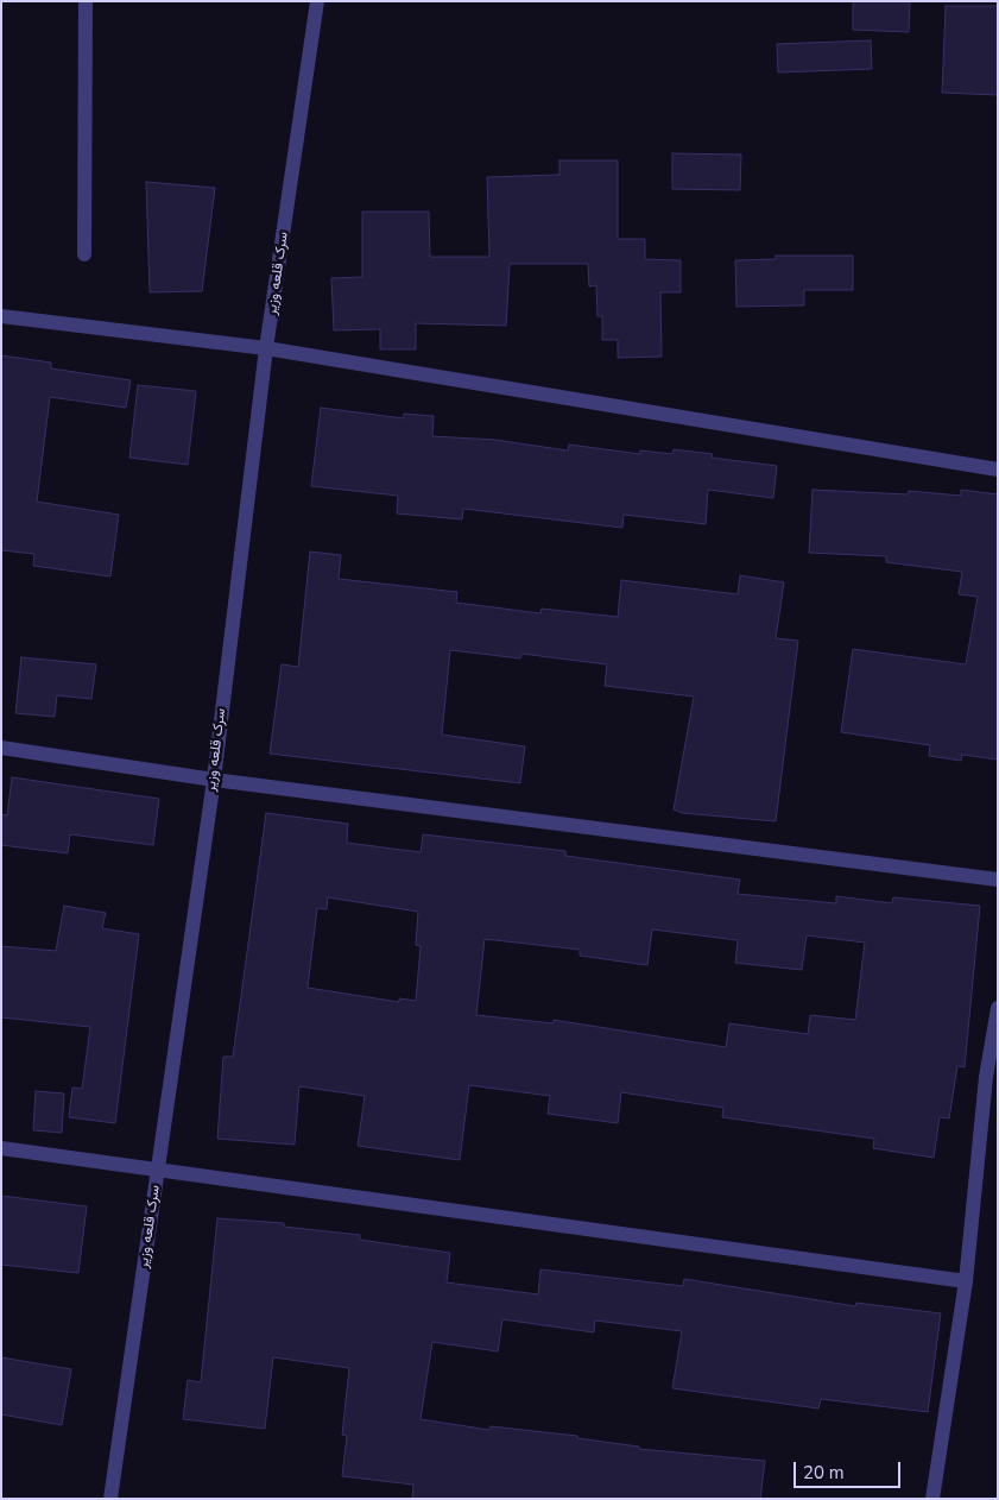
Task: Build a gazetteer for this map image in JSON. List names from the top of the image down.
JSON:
{
  "streets": {
    "street": ["سرک قلعه وزیر"]
  },
  "scale_bar": "20 m"
}
